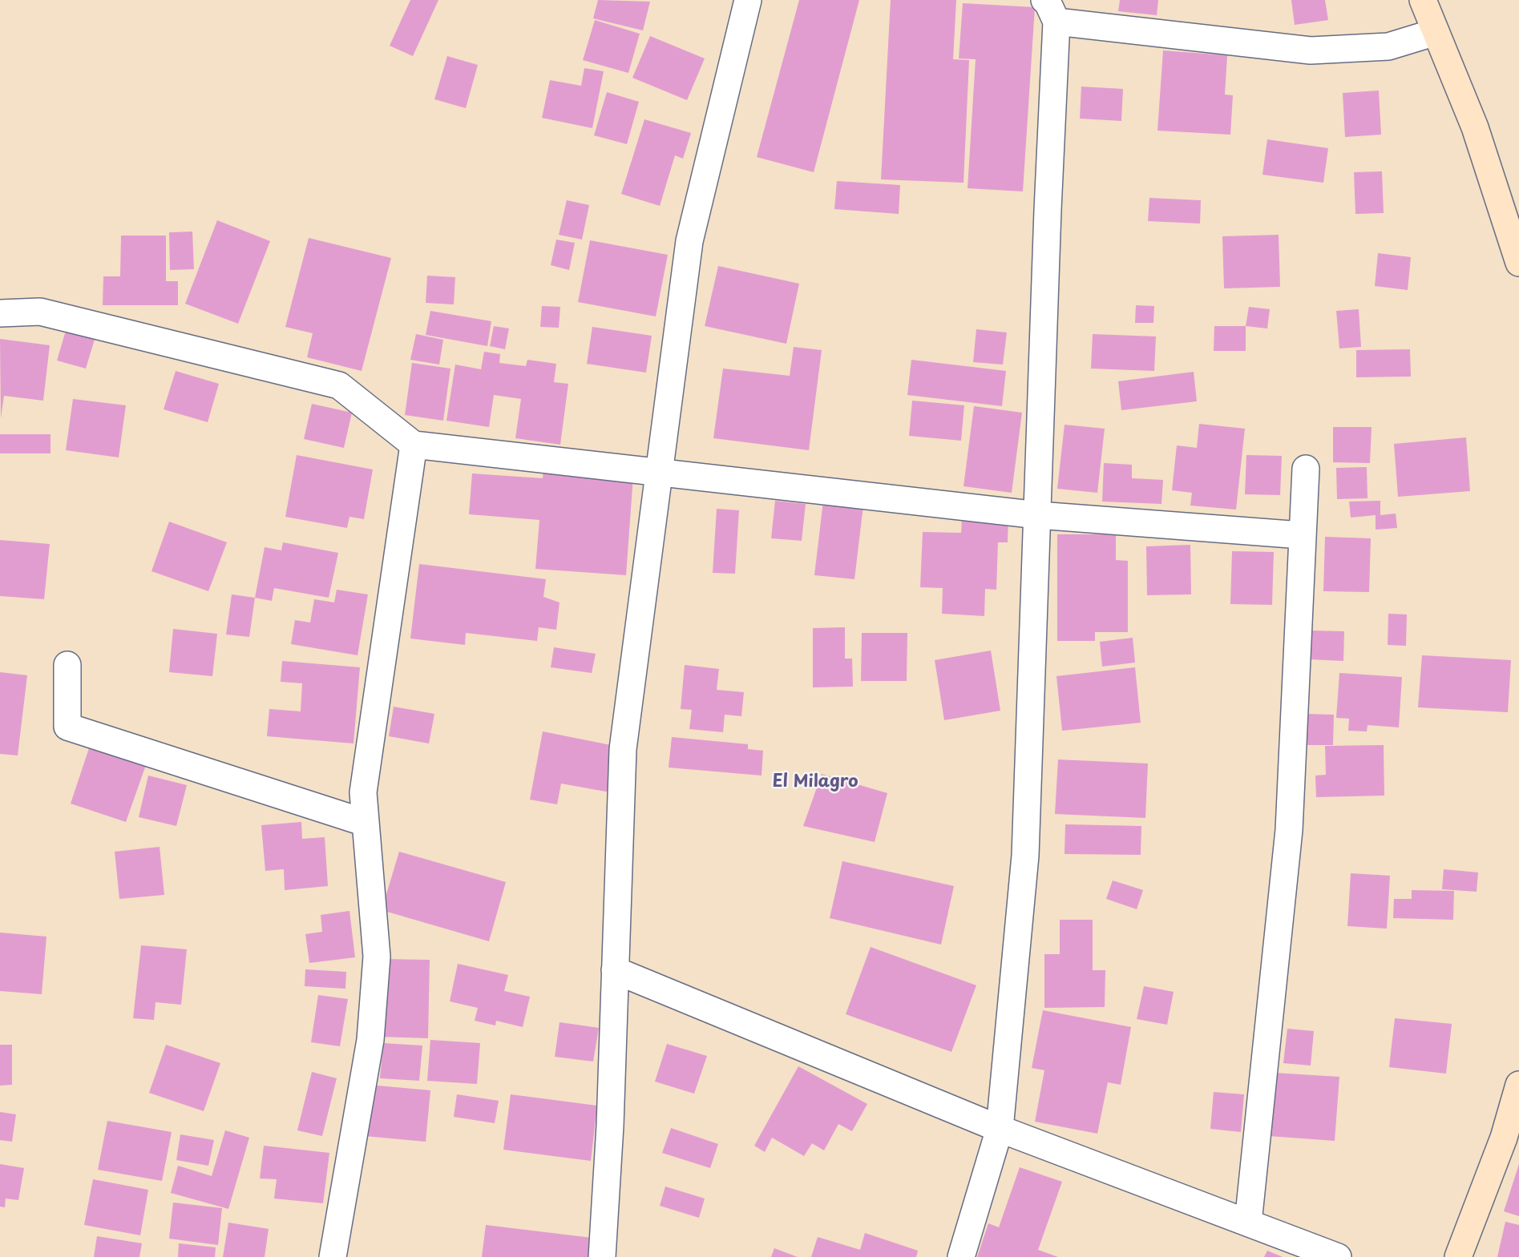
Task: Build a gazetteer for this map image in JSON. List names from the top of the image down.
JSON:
{
  "districts": ["El Milagro"]
}
